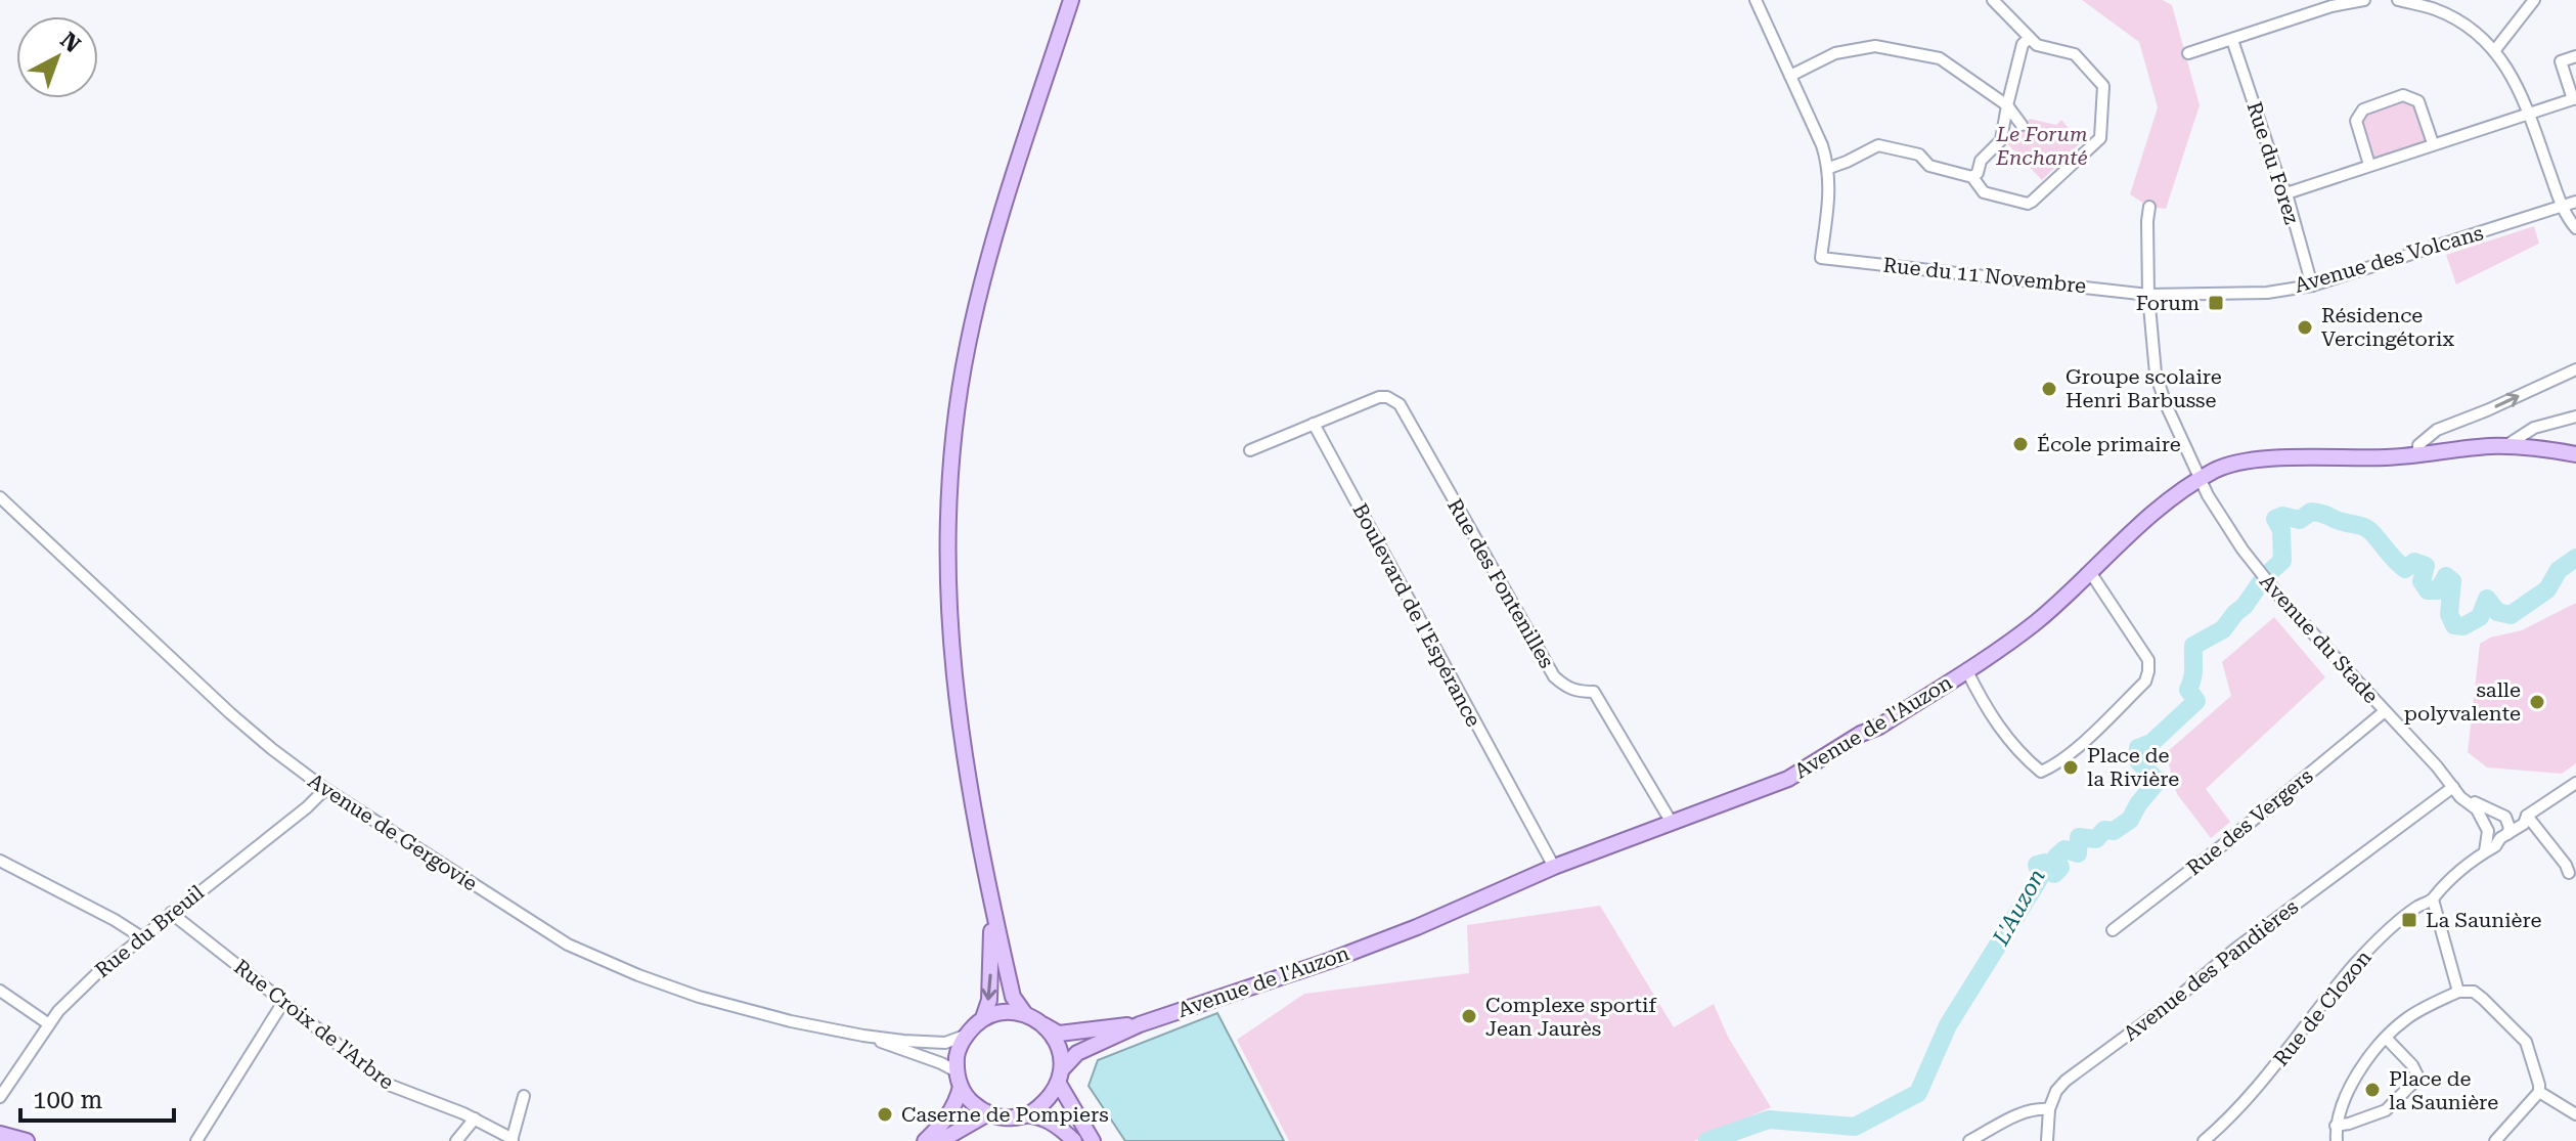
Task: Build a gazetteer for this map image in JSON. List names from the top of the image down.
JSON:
{
  "streets": {
    "main road": ["Avenue de l'Auzon"],
    "street": [
      "Rue du Forez",
      "Avenue des Volcans",
      "Rue du 11 Novembre",
      "Rue des Fontenilles",
      "Boulevard de l'Espérance",
      "Avenue du Stade",
      "Rue des Vergers",
      "Avenue de Gergovie",
      "Rue du Breuil",
      "Avenue des Pandières",
      "Rue de Clozon",
      "Rue Croix de l'Arbre"
    ]
  },
  "crossings": [
    ["Rue du Forez", "Avenue des Volcans"],
    ["Avenue des Volcans", "Rue du 11 Novembre"],
    ["Avenue des Volcans", "Avenue du Stade"],
    ["Rue du 11 Novembre", "Avenue du Stade"],
    ["Rue des Fontenilles", "Boulevard de l'Espérance"],
    ["Rue des Fontenilles", "Avenue de l'Auzon"],
    ["Boulevard de l'Espérance", "Avenue de l'Auzon"],
    ["Avenue du Stade", "Avenue de l'Auzon"],
    ["Avenue du Stade", "Rue des Vergers"],
    ["Avenue du Stade", "Avenue des Pandières"],
    ["Avenue du Stade", "Rue de Clozon"],
    ["Avenue de Gergovie", "Rue du Breuil"],
    ["Rue du Breuil", "Rue Croix de l'Arbre"]
  ],
  "water": ["L'Auzon"],
  "parks": ["Le Forum Enchanté"],
  "places": {
    "transit": ["Forum", "La Saunière"],
    "other": [
      "Résidence Vercingétorix",
      "Groupe scolaire Henri Barbusse",
      "École primaire",
      "salle polyvalente",
      "Place de la Rivière",
      "Complexe sportif Jean Jaurès",
      "Place de la Saunière",
      "Caserne de Pompiers"
    ]
  },
  "scale_bar": "100 m",
  "north": "top right"
}
